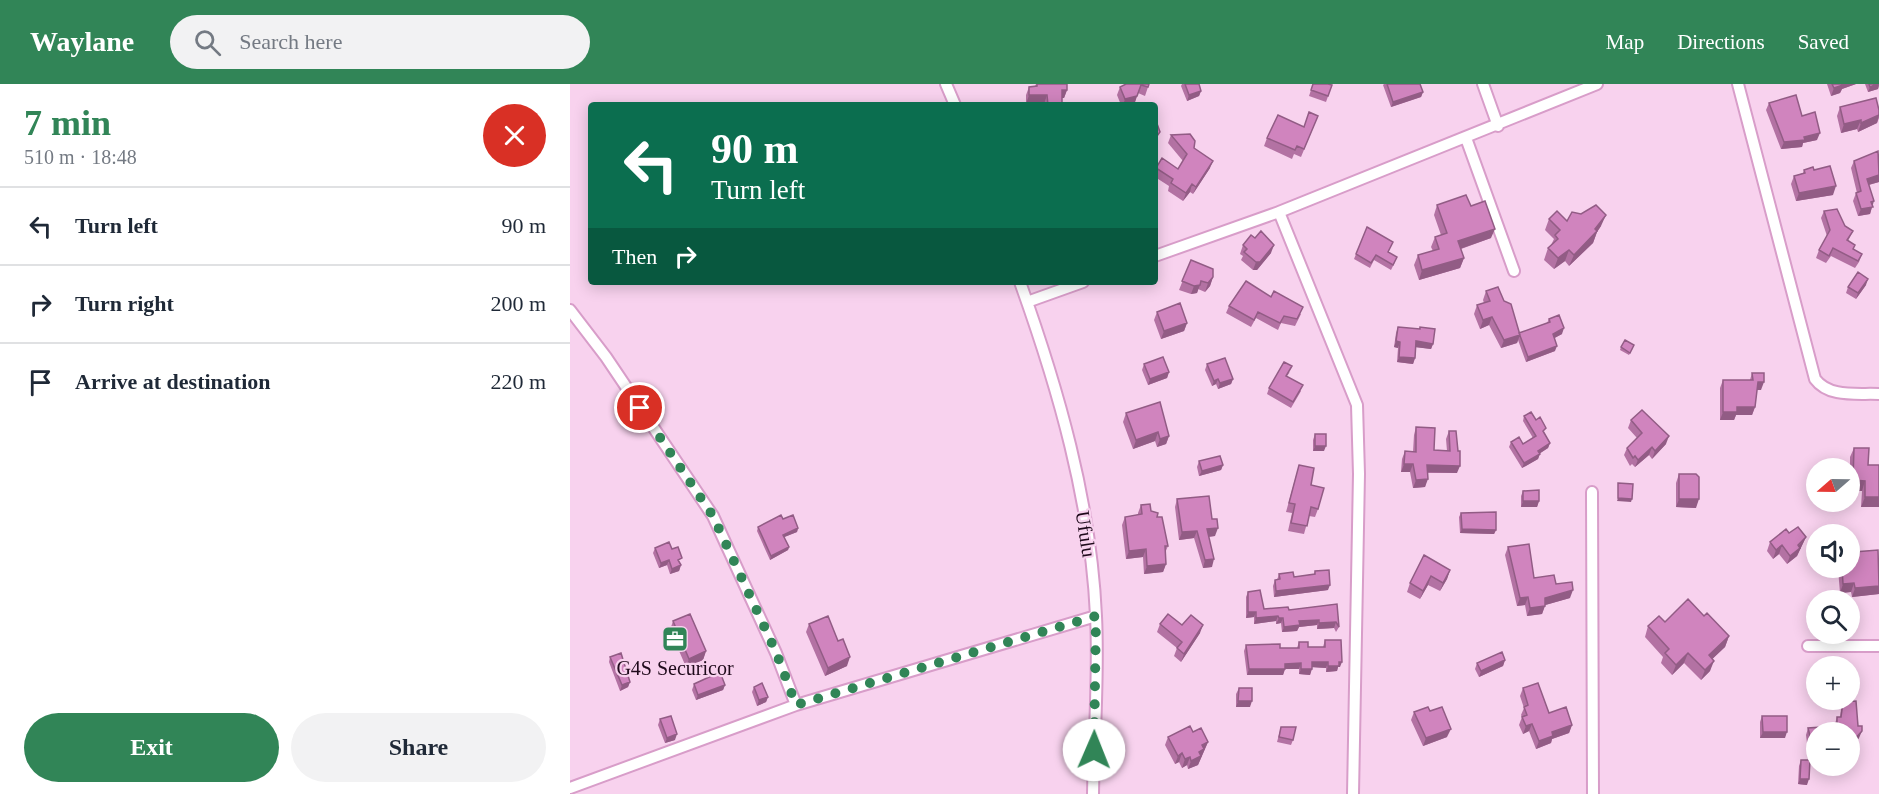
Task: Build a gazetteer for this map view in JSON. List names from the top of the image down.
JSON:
{
  "streets": {
    "street": ["Ufulu"]
  },
  "places": {
    "office": ["G4S Securicor"]
  },
  "north": "left",
  "page": {
    "header": "Waylane",
    "search": "Search here",
    "nav": ["Map", "Directions", "Saved"],
    "heading": ["7 min", "510 m · 18:48"],
    "turn": ["90 m", "Turn left"],
    "list": [
      {
        "name": "Turn left",
        "value": "90 m"
      },
      {
        "name": "Turn right",
        "value": "200 m"
      },
      {
        "name": "Arrive at destination",
        "value": "220 m"
      }
    ],
    "then": "Then",
    "map_buttons": ["+", "−"],
    "buttons": ["Exit", "Share"]
  }
}
